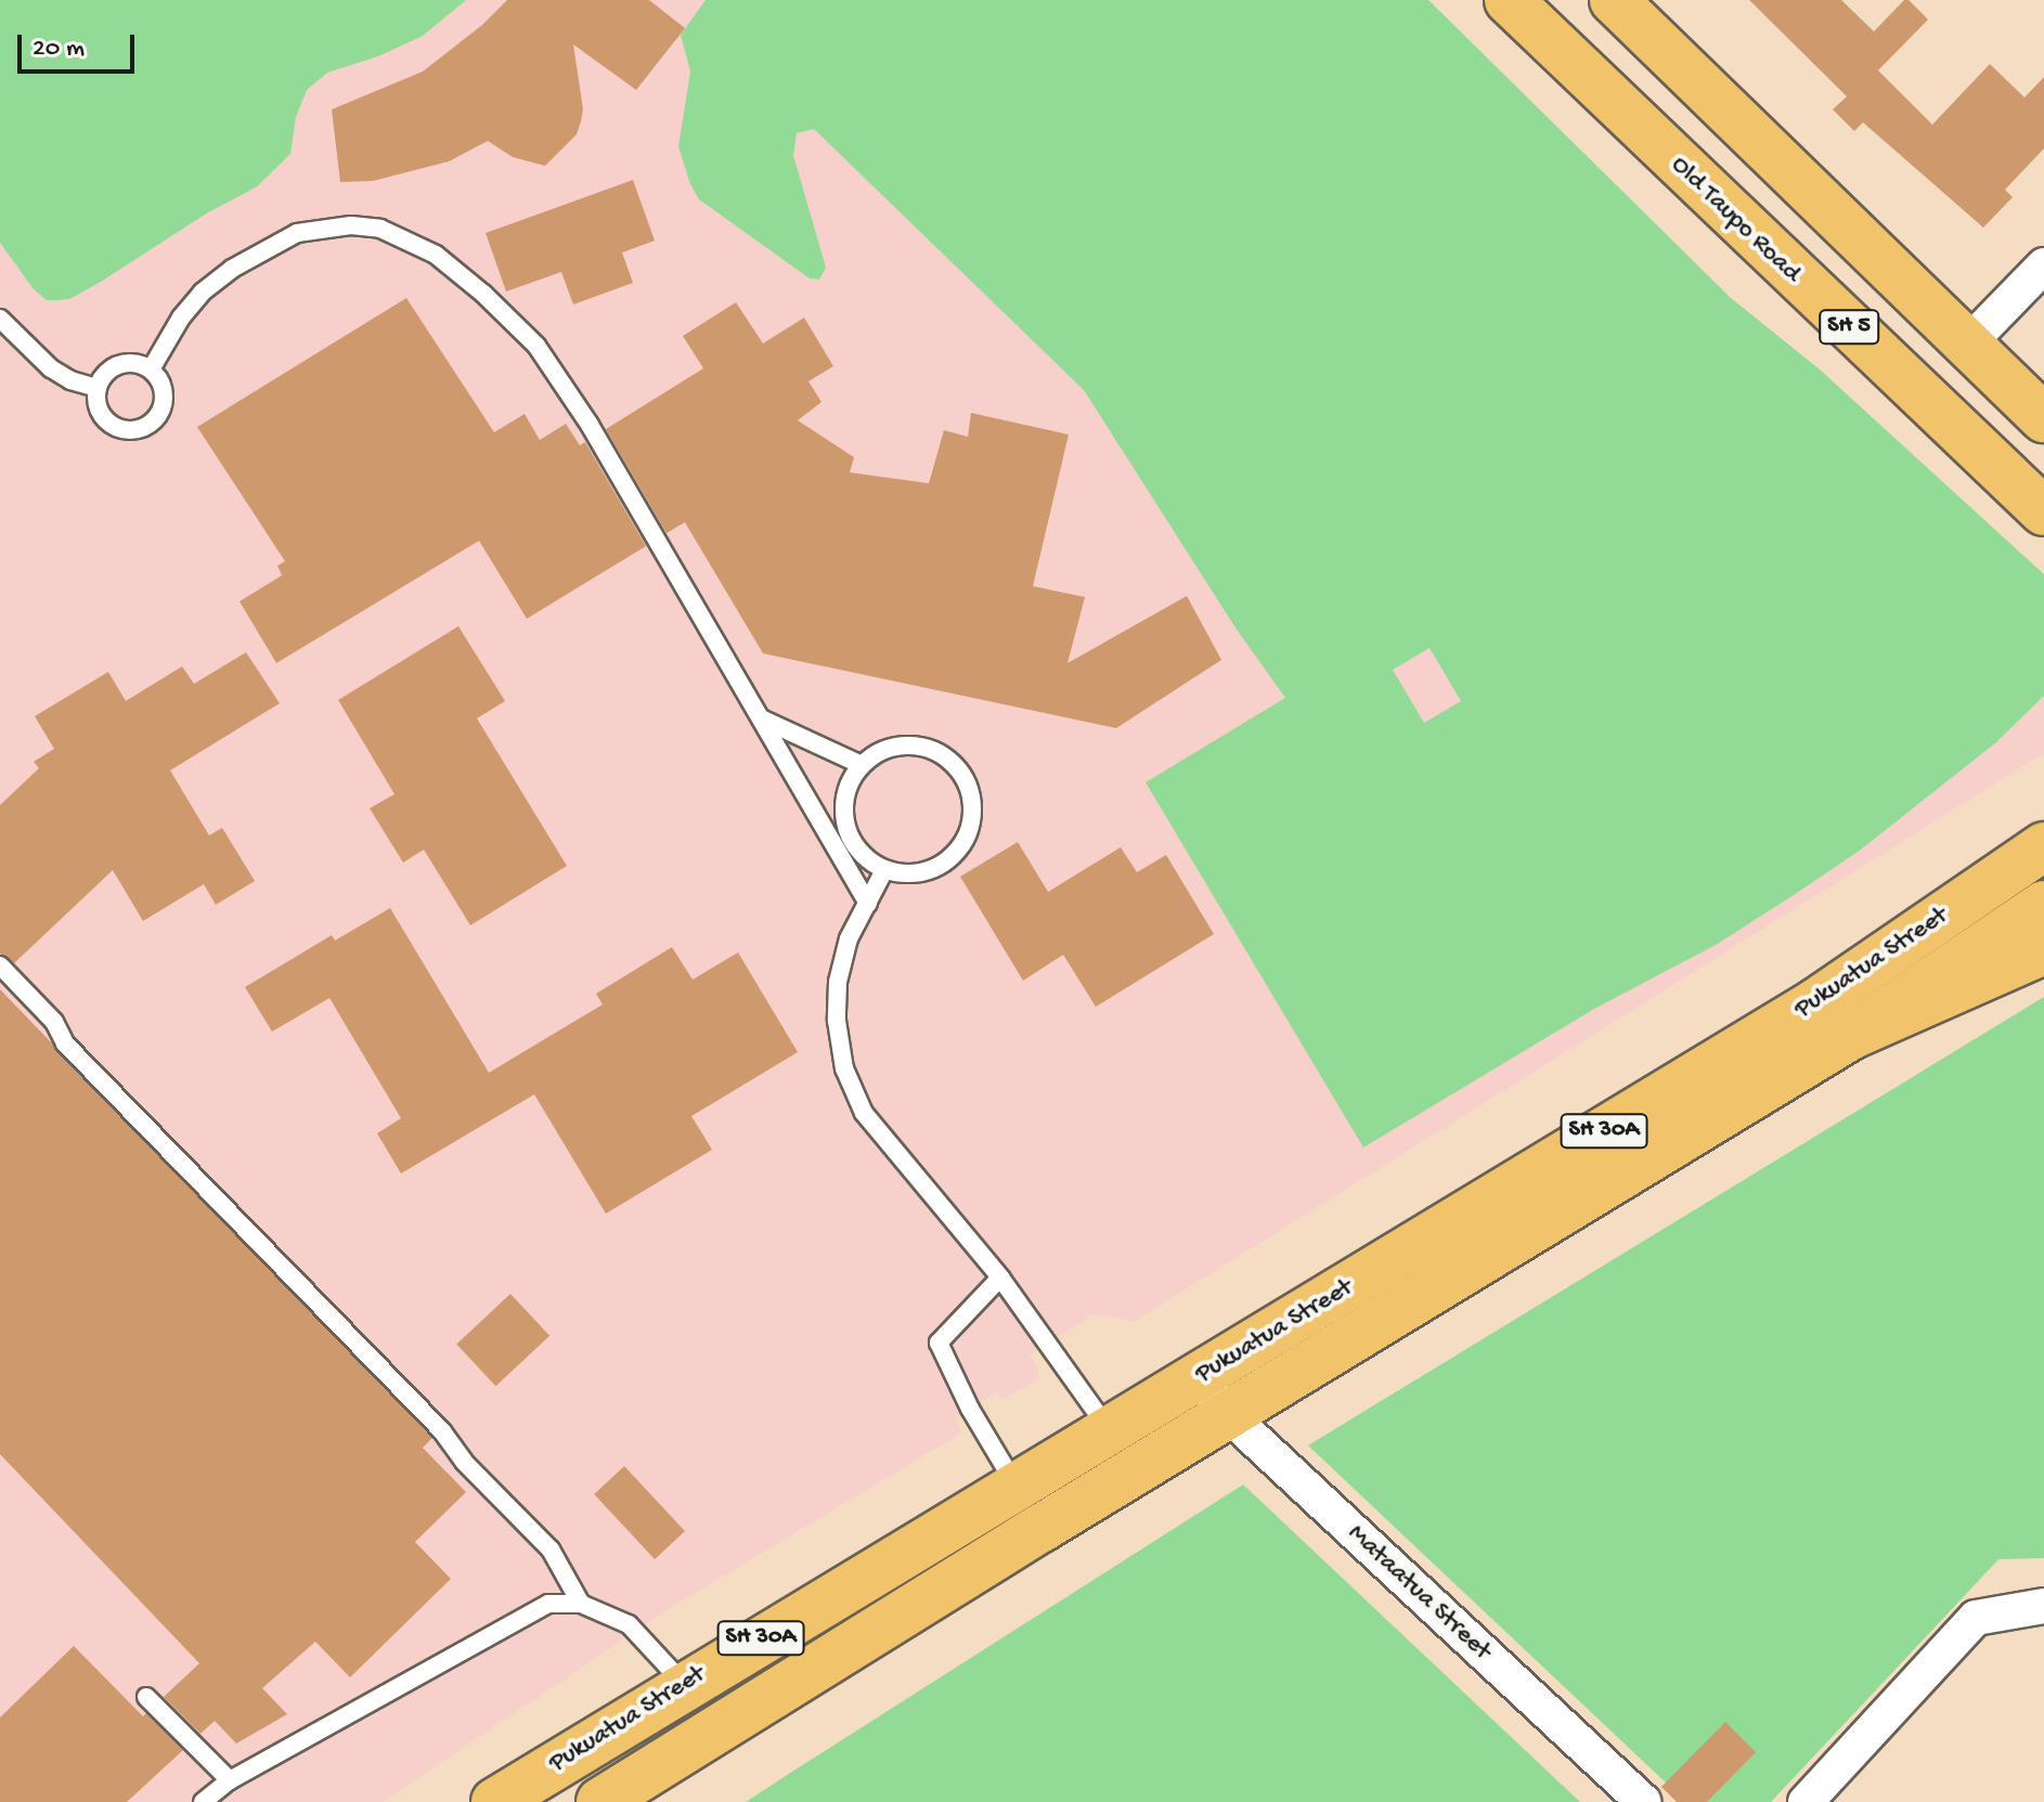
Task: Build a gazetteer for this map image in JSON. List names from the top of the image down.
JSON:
{
  "streets": {
    "main road": [
      "Old Taupo Road",
      "SH 5",
      "Pukuatua Street",
      "SH 30A"
    ],
    "street": ["Mataatua Street"]
  },
  "crossings": [
    ["Old Taupo Road", "SH 5"],
    ["Pukuatua Street", "Mataatua Street"]
  ],
  "scale_bar": "20 m"
}
